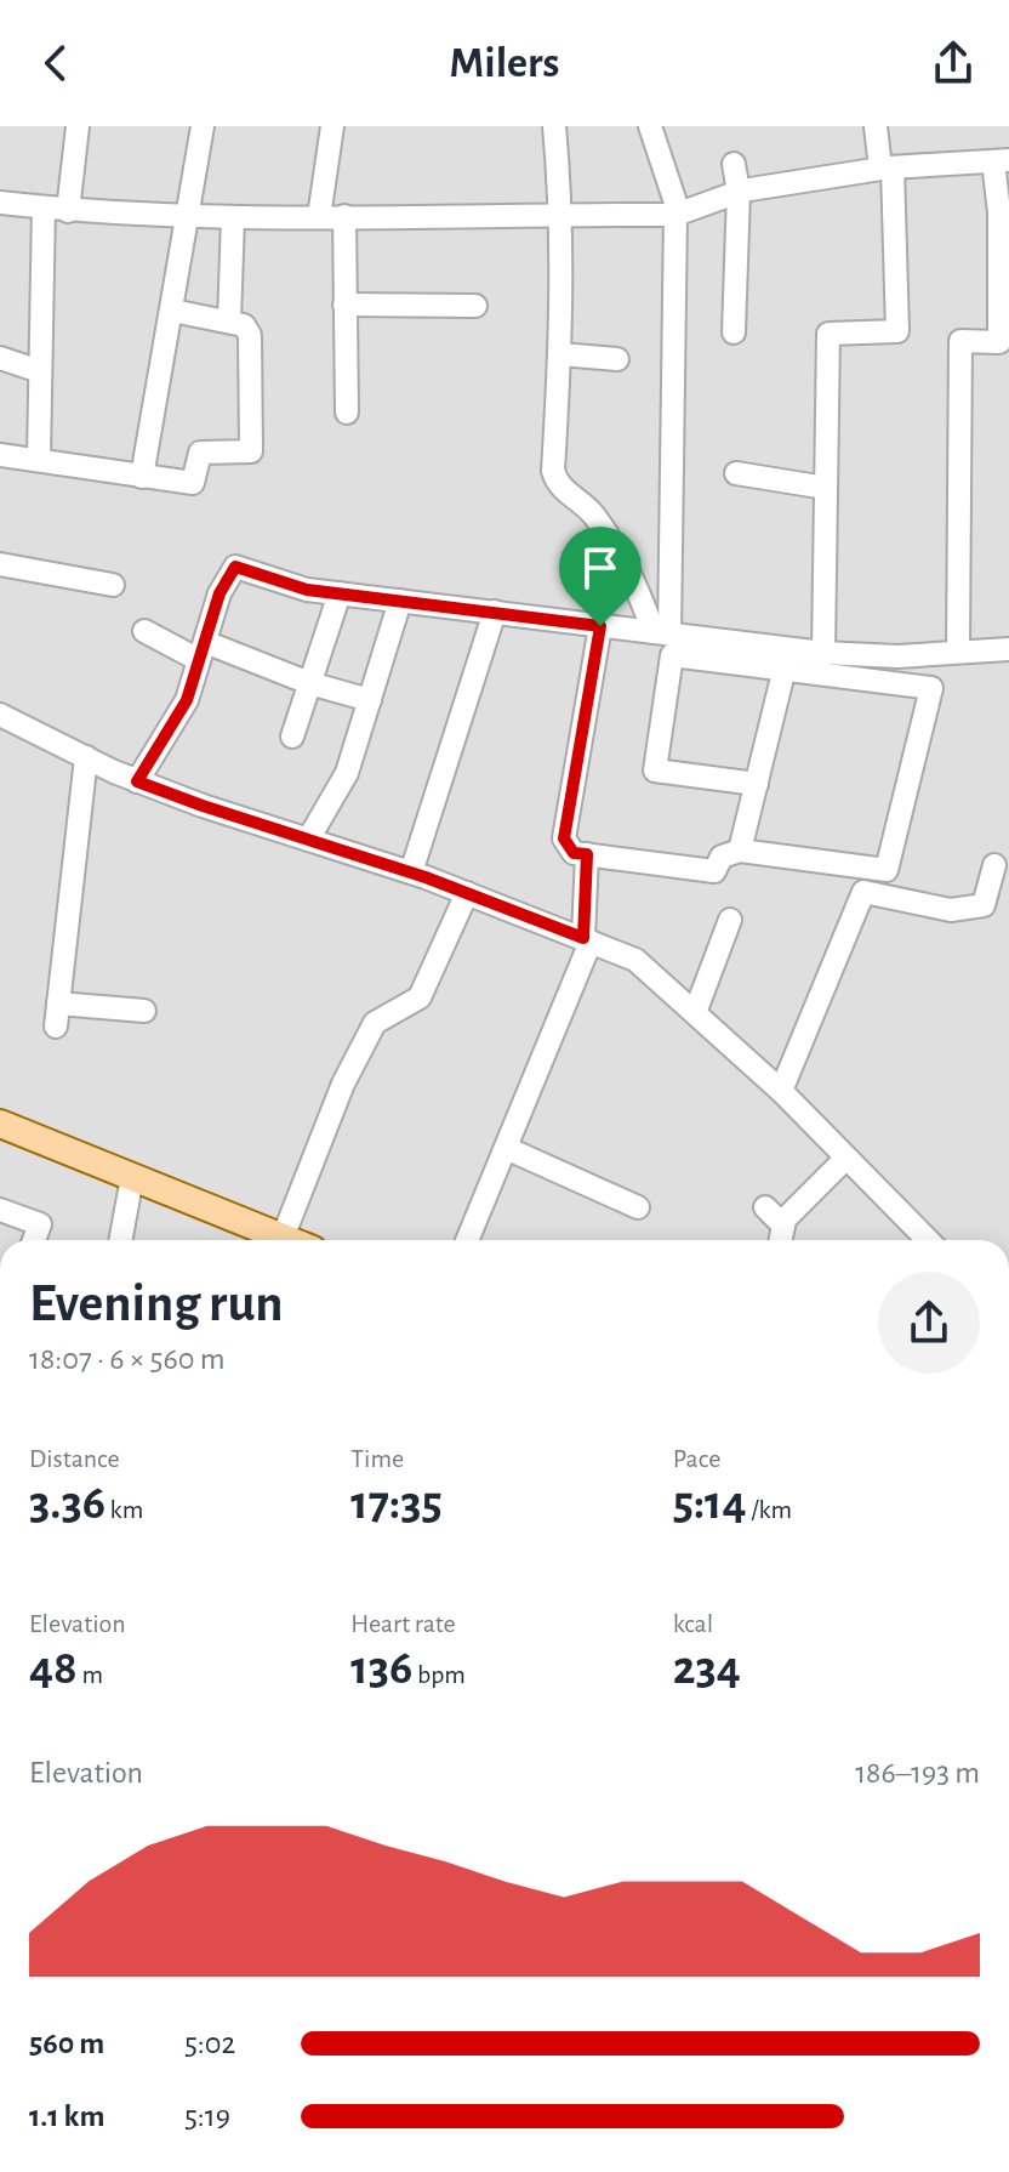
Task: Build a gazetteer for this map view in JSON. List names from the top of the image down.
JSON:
{
  "page": {
    "header": "Milers",
    "heading": ["Evening run", "18:07 · 6 × 560 m"],
    "stats": [
      ["Distance", "3.36 km"],
      ["Time", "17:35"],
      ["Pace", "5:14 /km"],
      ["Elevation", "48 m"],
      ["Heart rate", "136 bpm"],
      ["kcal", "234"]
    ],
    "chart": ["Elevation", "186–193 m"],
    "list": [
      {
        "name": "560 m",
        "note": "5:02"
      },
      {
        "name": "1.1 km",
        "note": "5:19"
      }
    ]
  }
}
